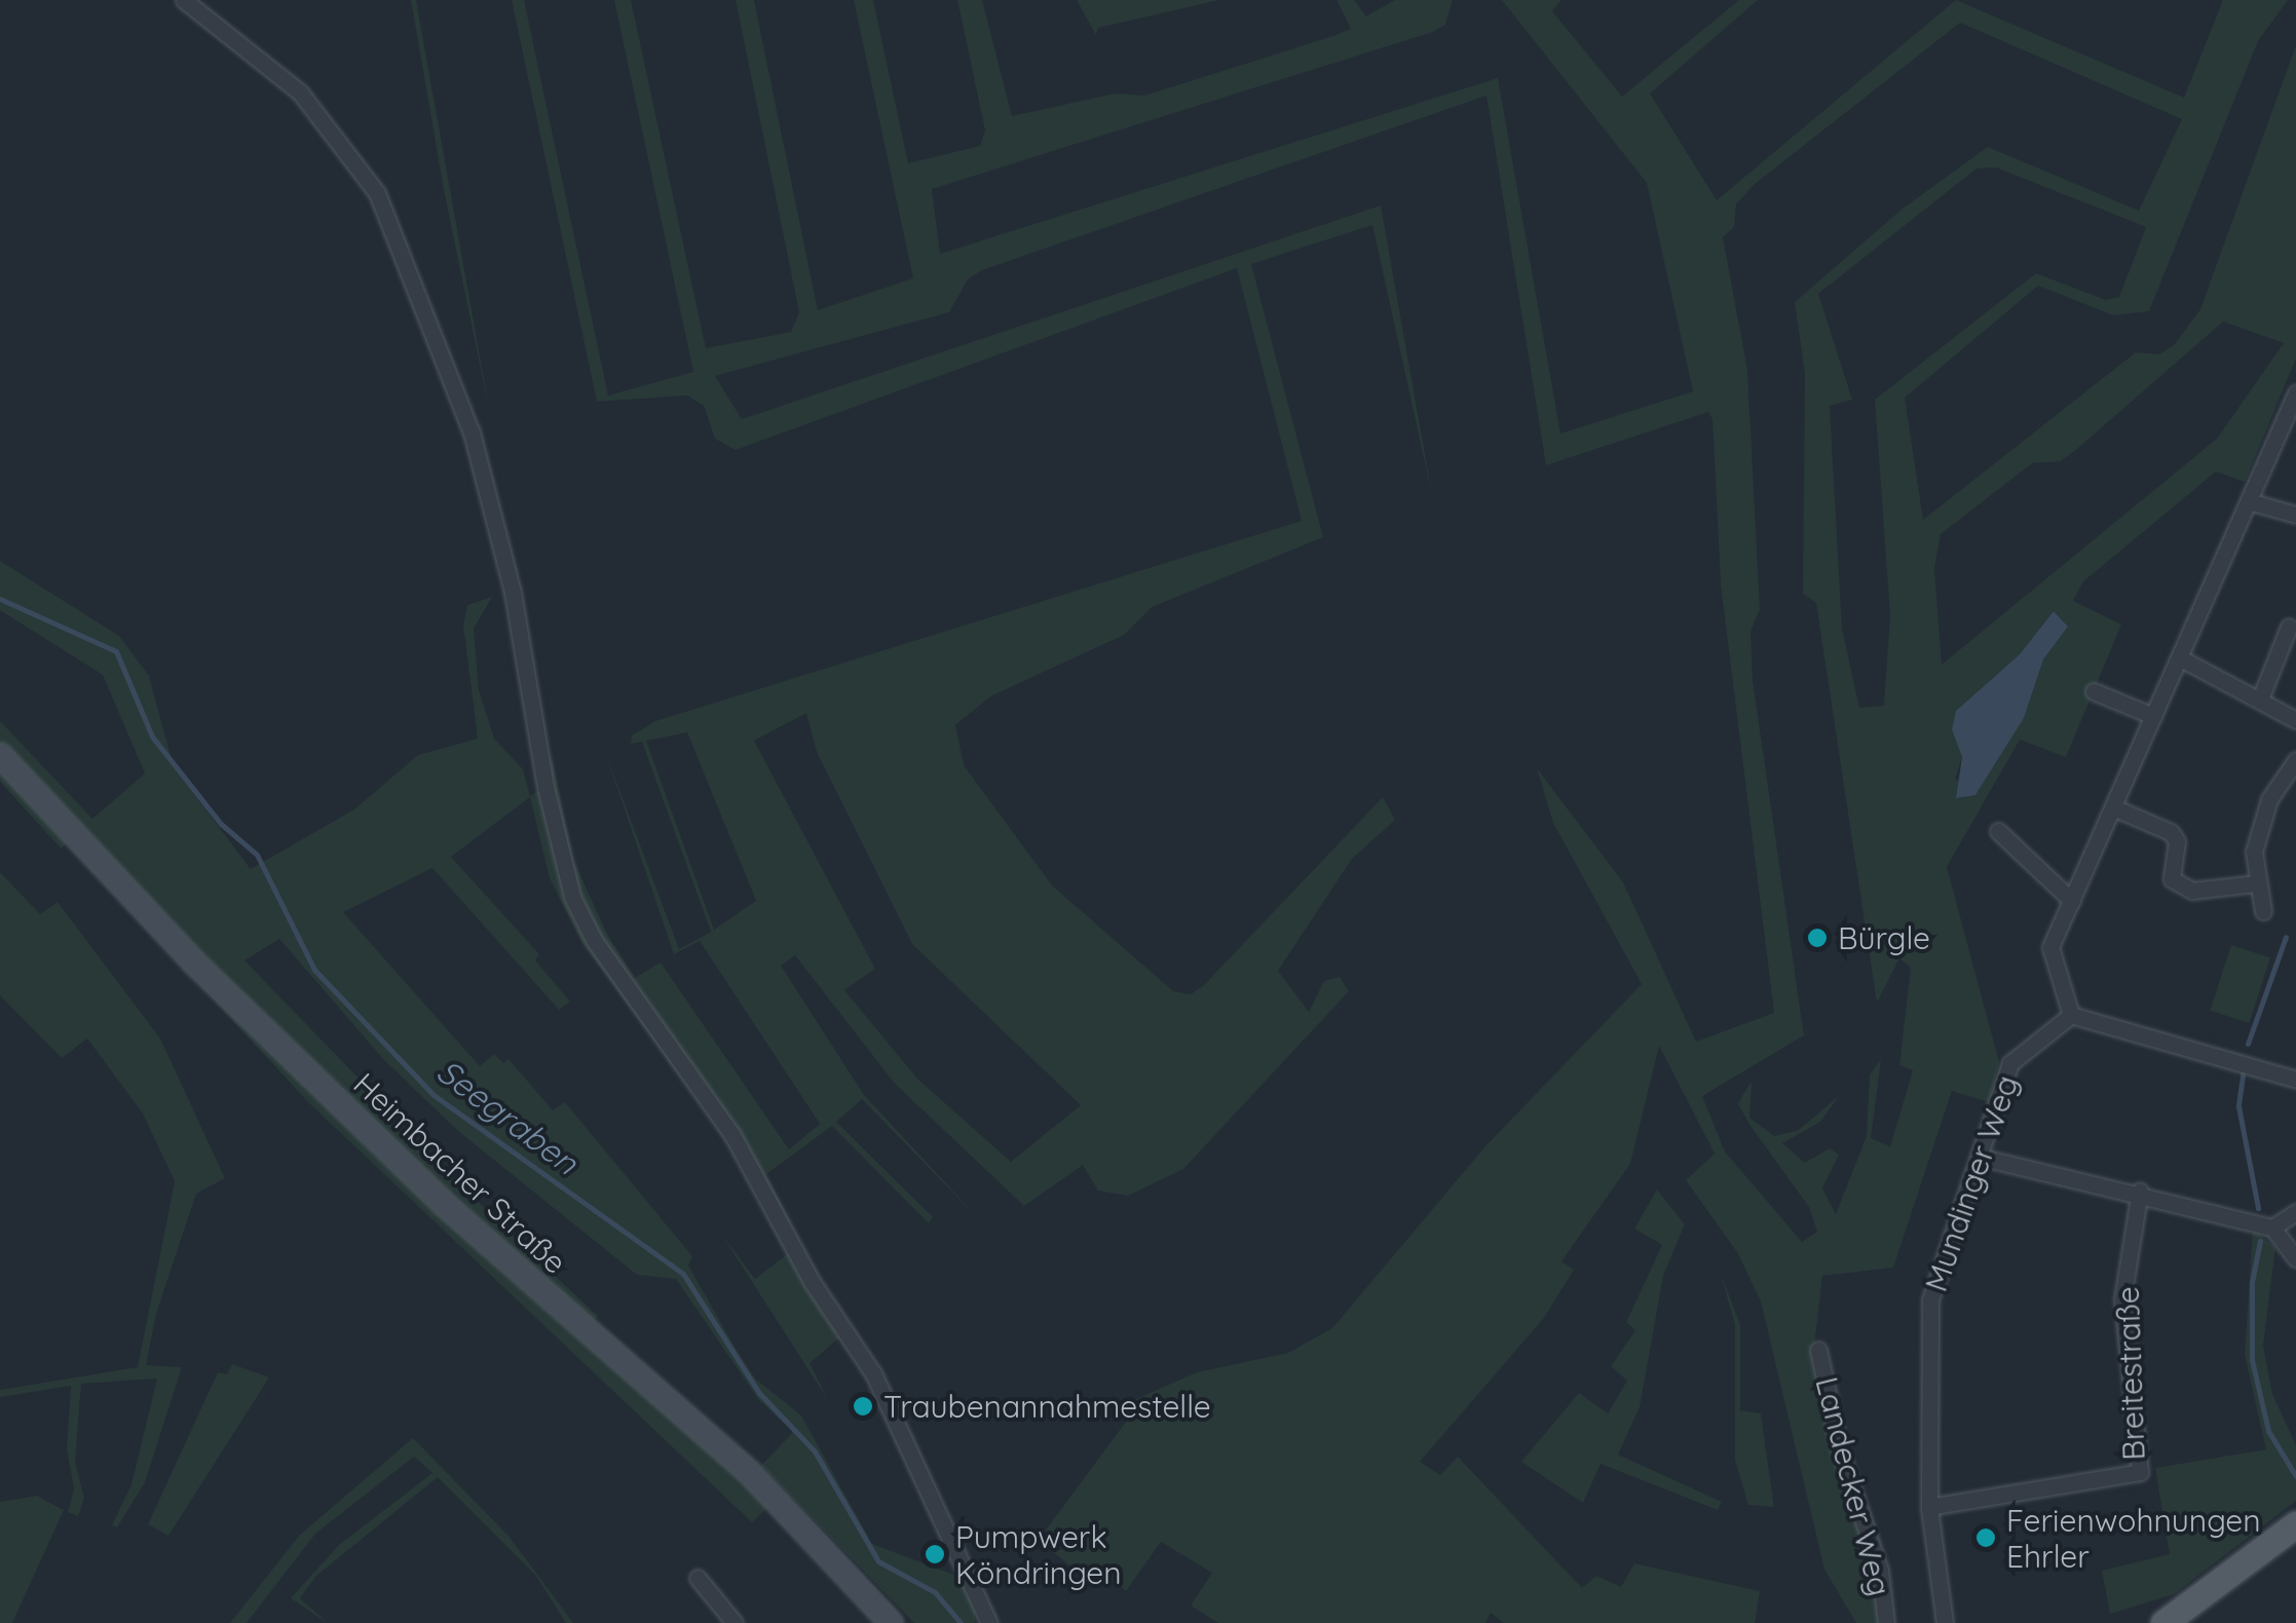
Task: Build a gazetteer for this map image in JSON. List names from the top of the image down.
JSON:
{
  "streets": {
    "street": [
      "Heimbacher Straße",
      "Mundinger Weg",
      "Breitestraße",
      "Landecker Weg"
    ]
  },
  "crossings": [
    ["Mundinger Weg", "Breitestraße"]
  ],
  "water": ["Seegraben"],
  "places": [
    "Bürgle",
    "Traubenannahmestelle",
    "Ferienwohnungen Ehrler",
    "Pumpwerk Köndringen"
  ]
}
